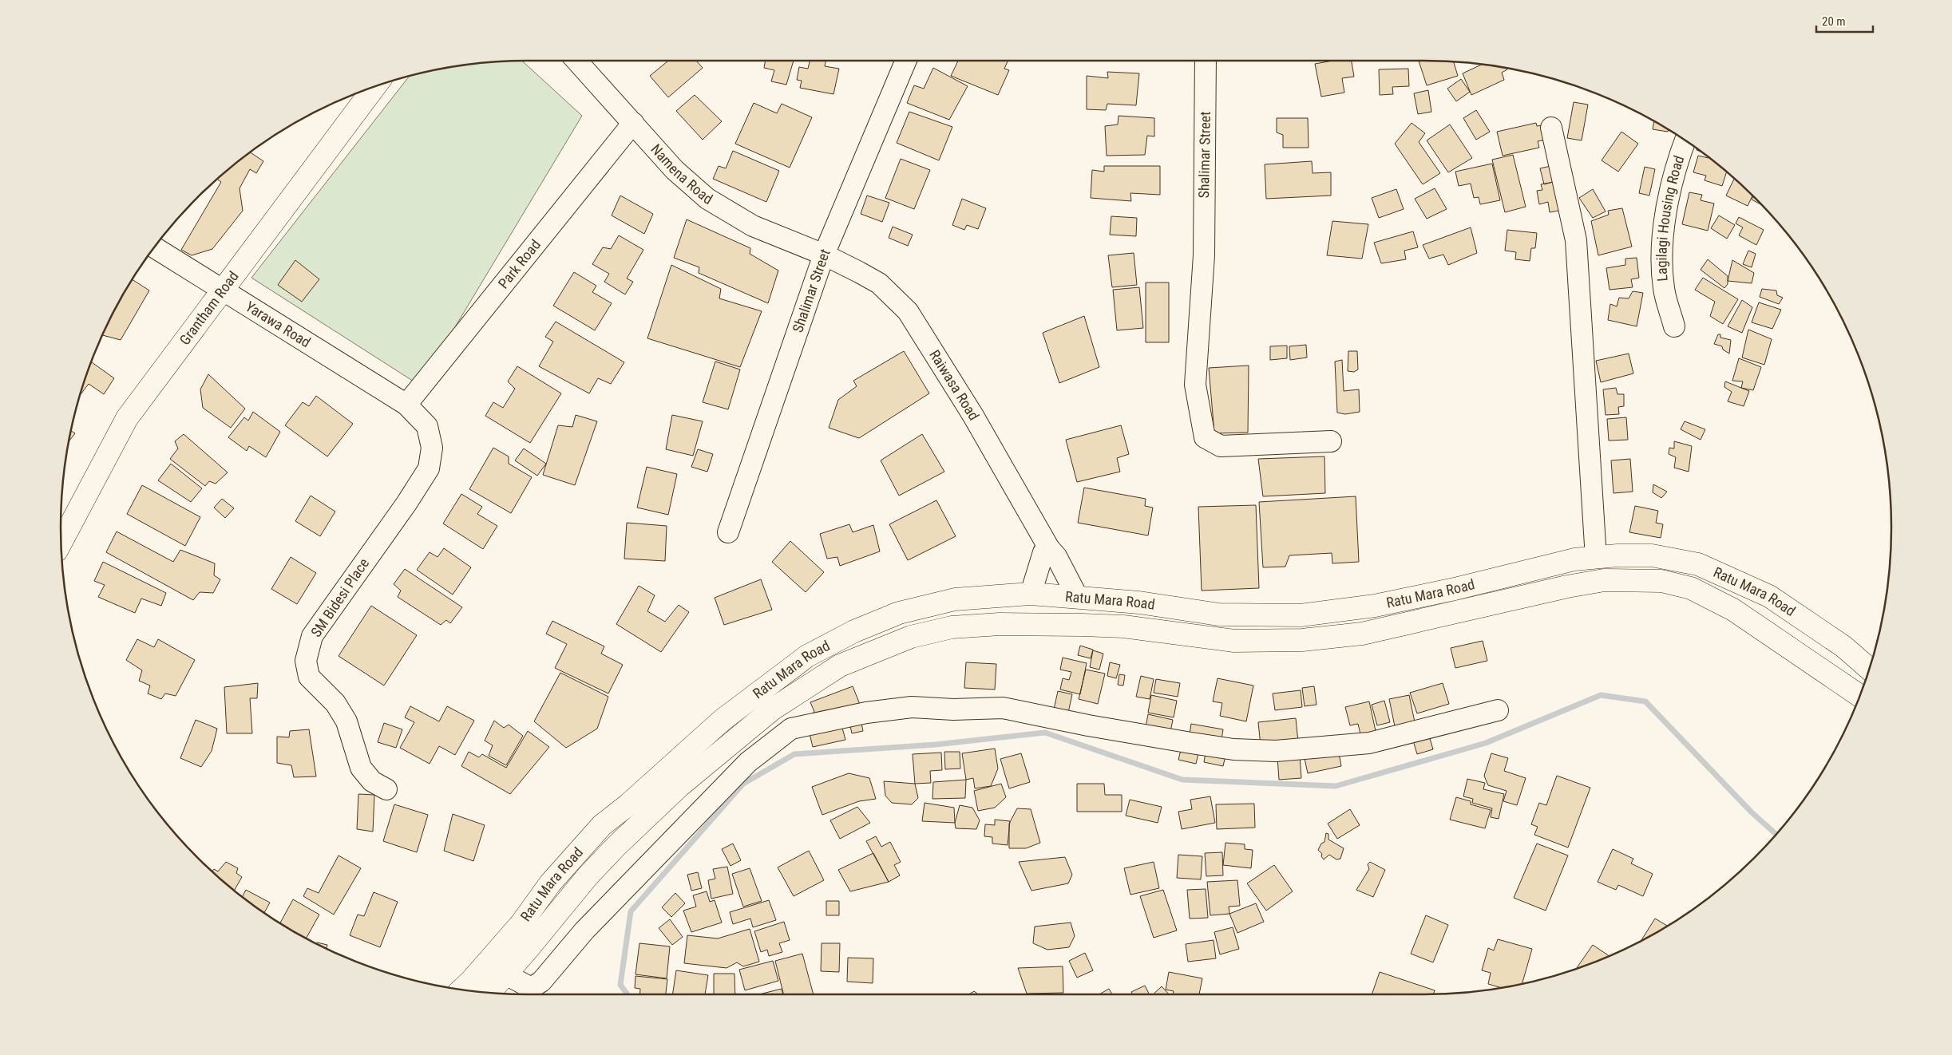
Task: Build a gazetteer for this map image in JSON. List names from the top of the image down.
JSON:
{
  "streets": {
    "main road": ["Grantham Road", "Ratu Mara Road"],
    "street": [
      "Shalimar Street",
      "Namena Road",
      "Lagilagi Housing Road",
      "Park Road",
      "Yarawa Road",
      "Raiwasa Road",
      "SM Bidesi Place"
    ]
  },
  "crossings": [
    ["Shalimar Street", "Namena Road"],
    ["Shalimar Street", "Raiwasa Road"],
    ["Namena Road", "Park Road"],
    ["Namena Road", "Raiwasa Road"],
    ["Park Road", "Yarawa Road"],
    ["Park Road", "SM Bidesi Place"],
    ["Grantham Road", "Yarawa Road"],
    ["Yarawa Road", "SM Bidesi Place"],
    ["Raiwasa Road", "Ratu Mara Road"]
  ],
  "scale_bar": "20 m"
}
